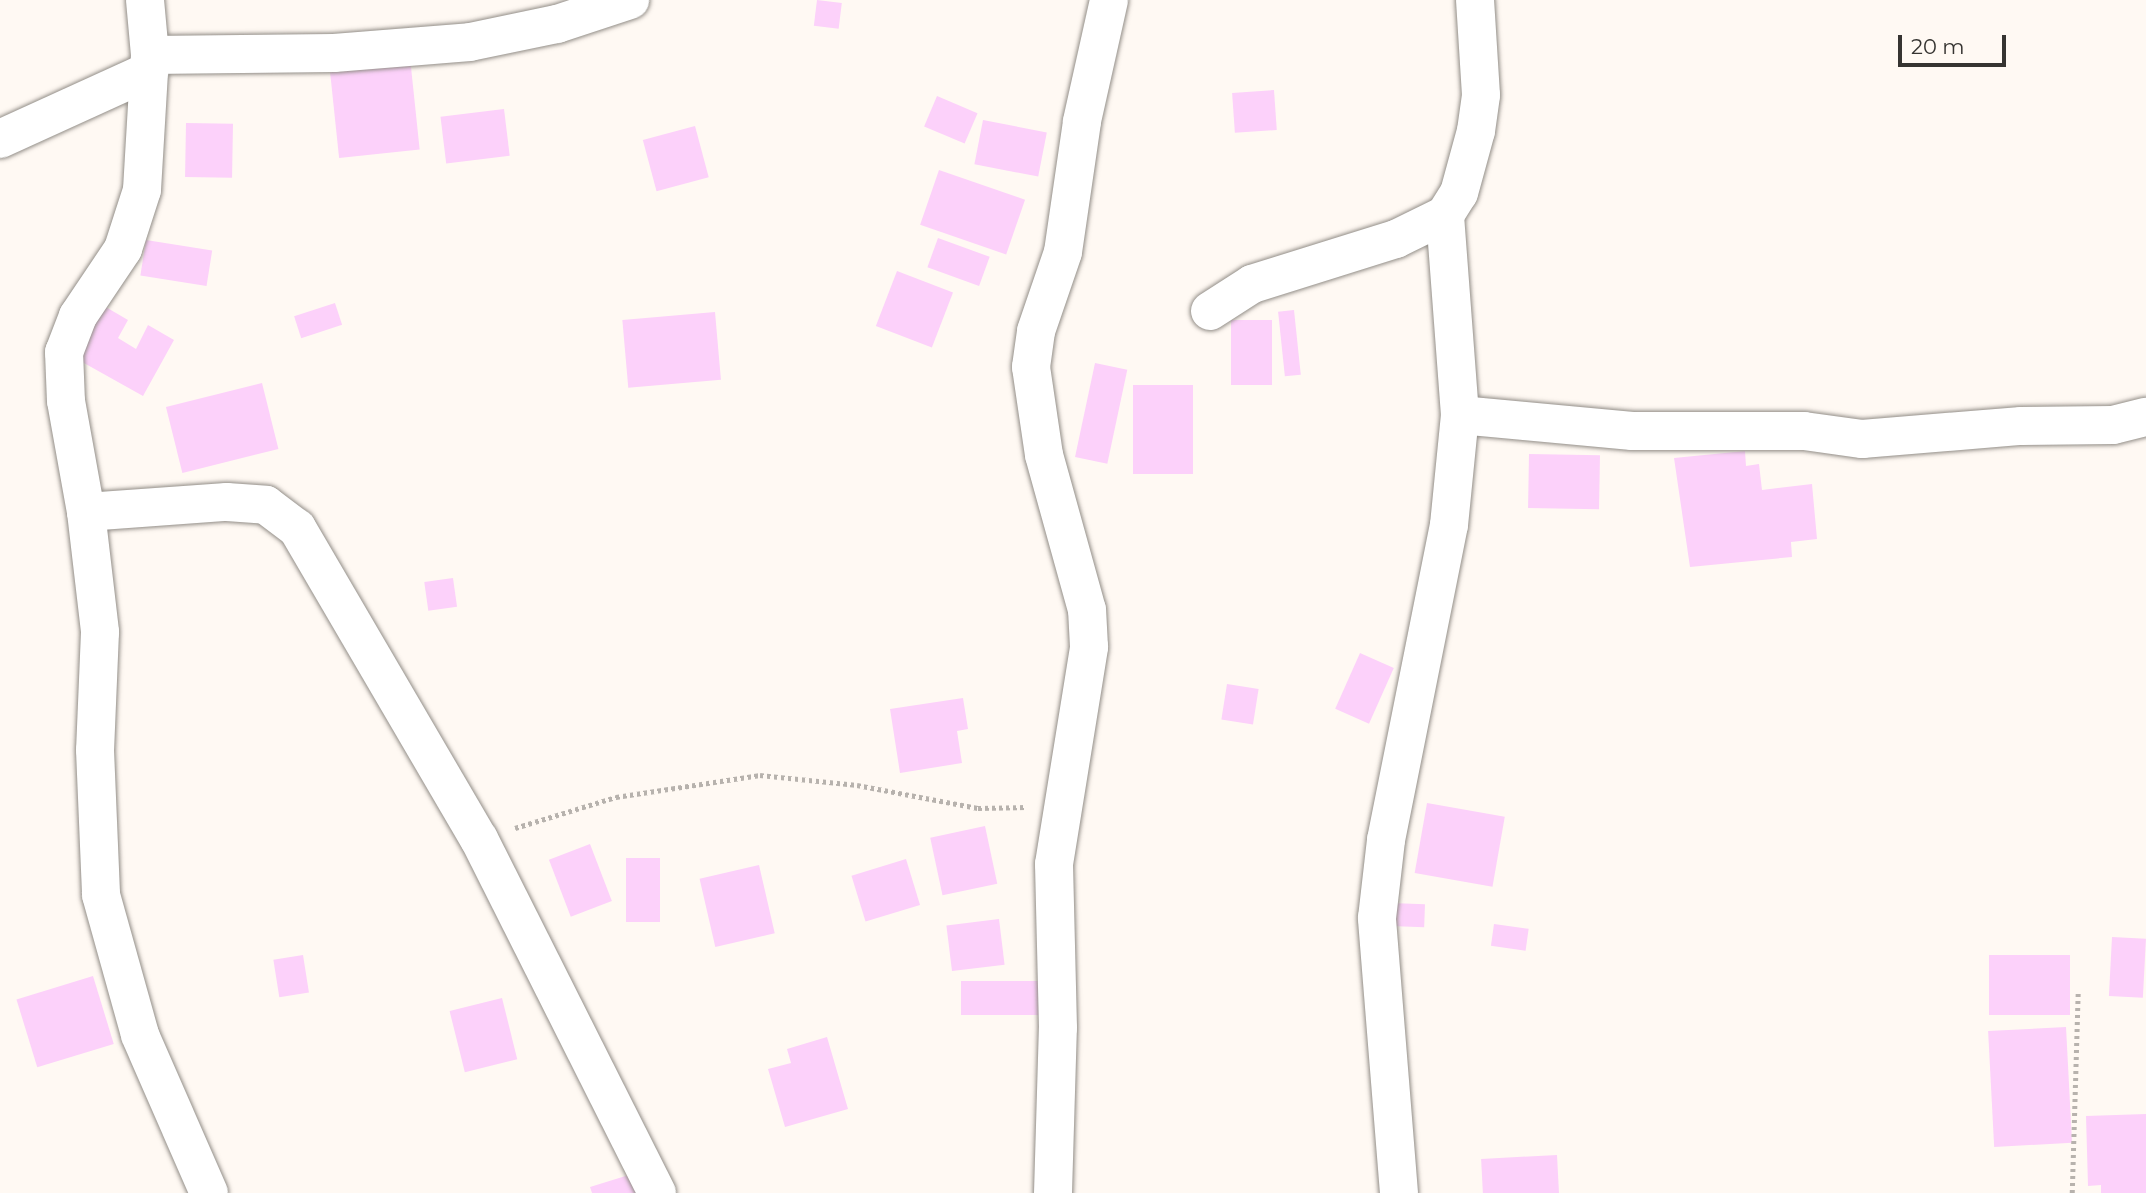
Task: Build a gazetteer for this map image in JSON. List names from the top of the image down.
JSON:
{
  "scale_bar": "20 m"
}
